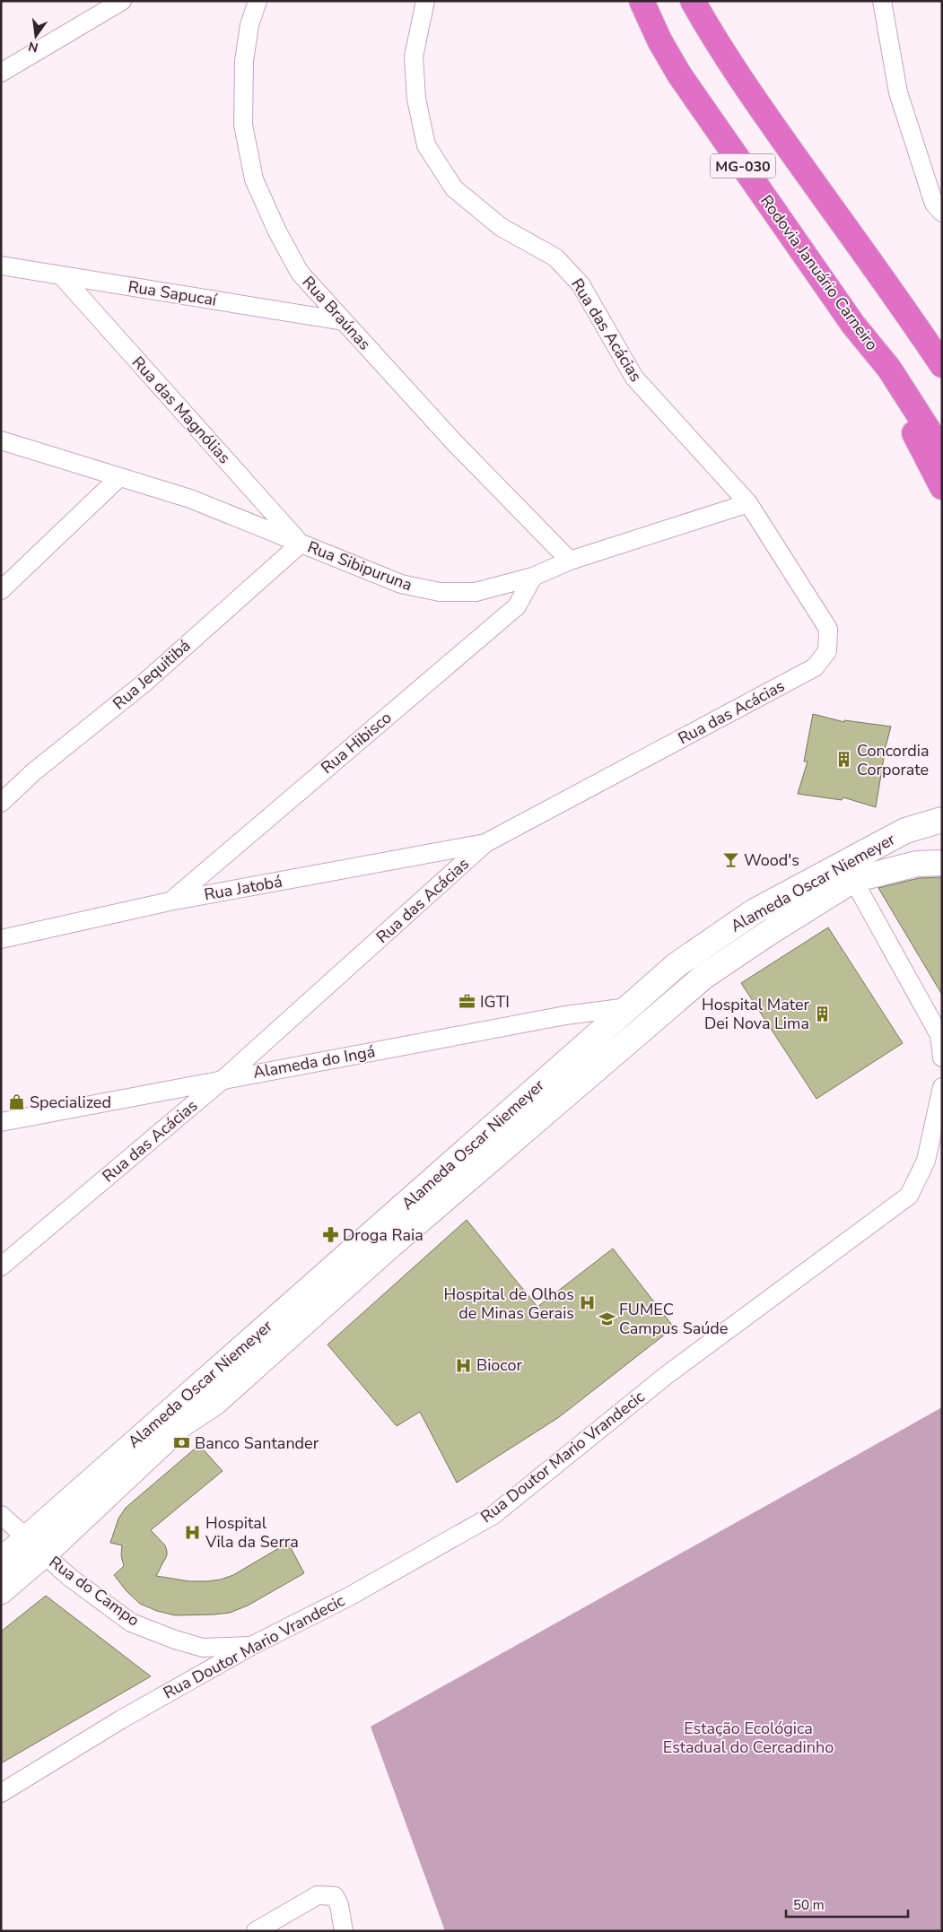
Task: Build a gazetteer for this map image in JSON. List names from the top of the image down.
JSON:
{
  "streets": {
    "highway": ["MG-030", "Rodovia Januário Carneiro"],
    "street": [
      "Rua Sapucaí",
      "Rua Braúnas",
      "Rua das Acácias",
      "Rua das Magnólias",
      "Rua Sibipuruna",
      "Rua Jequitibá",
      "Rua Hibisco",
      "Alameda Oscar Niemeyer",
      "Rua Jatobá",
      "Alameda do Ingá",
      "Rua Doutor Mario Vrandecic",
      "Rua do Campo"
    ]
  },
  "crossings": [
    ["Rua Sapucaí", "Rua Braúnas"],
    ["Rua Sapucaí", "Rua das Magnólias"],
    ["Rua Braúnas", "Rua Sibipuruna"],
    ["Rua das Acácias", "Rua Sibipuruna"],
    ["Rua das Acácias", "Rua Jatobá"],
    ["Rua das Acácias", "Alameda do Ingá"],
    ["Rua das Magnólias", "Rua Sibipuruna"],
    ["Rua das Magnólias", "Rua Jequitibá"],
    ["Rua Sibipuruna", "Rua Jequitibá"],
    ["Rua Sibipuruna", "Rua Hibisco"],
    ["Rua Hibisco", "Rua Jatobá"],
    ["Alameda Oscar Niemeyer", "Alameda do Ingá"],
    ["Alameda Oscar Niemeyer", "Rua do Campo"],
    ["Rua Doutor Mario Vrandecic", "Rua do Campo"]
  ],
  "parks": ["Estação Ecológica Estadual do Cercadinho"],
  "places": {
    "building": ["Concordia Corporate", "Hospital Mater Dei Nova Lima"],
    "bar": ["Wood's"],
    "office": ["IGTI"],
    "shop": ["Specialized"],
    "pharmacy": ["Droga Raia"],
    "hospital": ["Hospital de Olhos de Minas Gerais", "Biocor", "Hospital Vila da Serra"],
    "school or university": ["FUMEC Campus Saúde"],
    "bank": ["Banco Santander"]
  },
  "scale_bar": "50 m",
  "north": "bottom"
}
